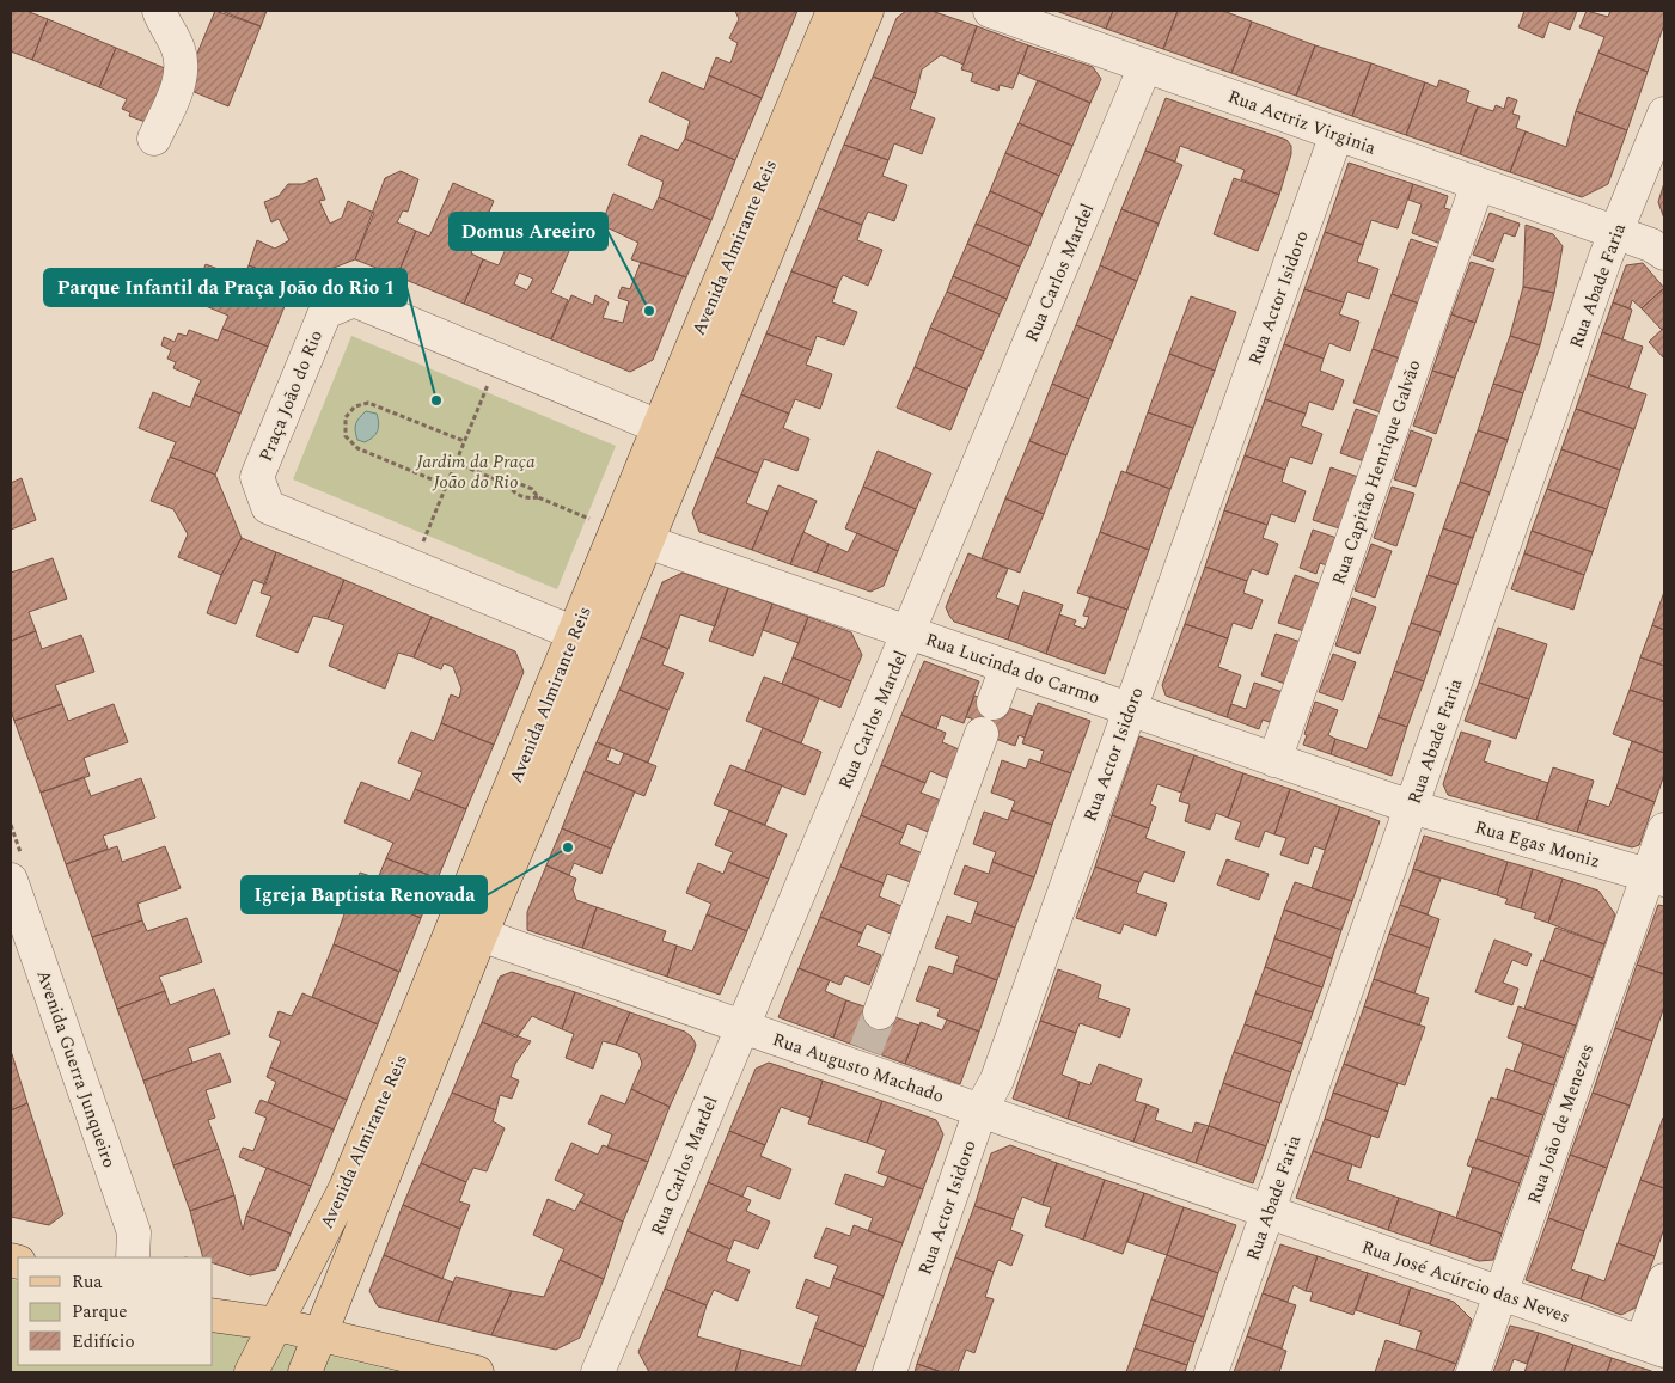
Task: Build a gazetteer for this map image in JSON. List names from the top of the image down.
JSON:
{
  "streets": {
    "main road": ["Avenida Almirante Reis"],
    "street": [
      "Rua Actriz Virginia",
      "Rua Carlos Mardel",
      "Rua Abade Faria",
      "Rua Actor Isidoro",
      "Praça João do Rio",
      "Rua Capitão Henrique Galvão",
      "Rua Lucinda do Carmo",
      "Rua Egas Moniz",
      "Rua Augusto Machado",
      "Avenida Guerra Junqueiro",
      "Rua João de Menezes",
      "Rua José Acúrcio das Neves"
    ]
  },
  "crossings": [
    ["Rua Actriz Virginia", "Rua Carlos Mardel"],
    ["Rua Actriz Virginia", "Rua Abade Faria"],
    ["Rua Actriz Virginia", "Rua Actor Isidoro"],
    ["Rua Actriz Virginia", "Rua Capitão Henrique Galvão"],
    ["Avenida Almirante Reis", "Praça João do Rio"],
    ["Avenida Almirante Reis", "Rua Lucinda do Carmo"],
    ["Avenida Almirante Reis", "Rua Augusto Machado"],
    ["Rua Carlos Mardel", "Rua Lucinda do Carmo"],
    ["Rua Carlos Mardel", "Rua Augusto Machado"],
    ["Rua Abade Faria", "Rua Lucinda do Carmo"],
    ["Rua Abade Faria", "Rua Egas Moniz"],
    ["Rua Abade Faria", "Rua Augusto Machado"],
    ["Rua Abade Faria", "Rua José Acúrcio das Neves"],
    ["Rua Actor Isidoro", "Rua Lucinda do Carmo"],
    ["Rua Actor Isidoro", "Rua Augusto Machado"],
    ["Rua Capitão Henrique Galvão", "Rua Lucinda do Carmo"],
    ["Rua Lucinda do Carmo", "Rua Egas Moniz"],
    ["Rua Egas Moniz", "Rua João de Menezes"],
    ["Rua Augusto Machado", "Rua José Acúrcio das Neves"],
    ["Rua João de Menezes", "Rua José Acúrcio das Neves"]
  ],
  "parks": ["Jardim da Praça João do Rio"],
  "places": ["Domus Areeiro", "Parque Infantil da Praça João do Rio 1", "Igreja Baptista Renovada"],
  "legend": ["Rua", "Parque", "Edifício"]
}
